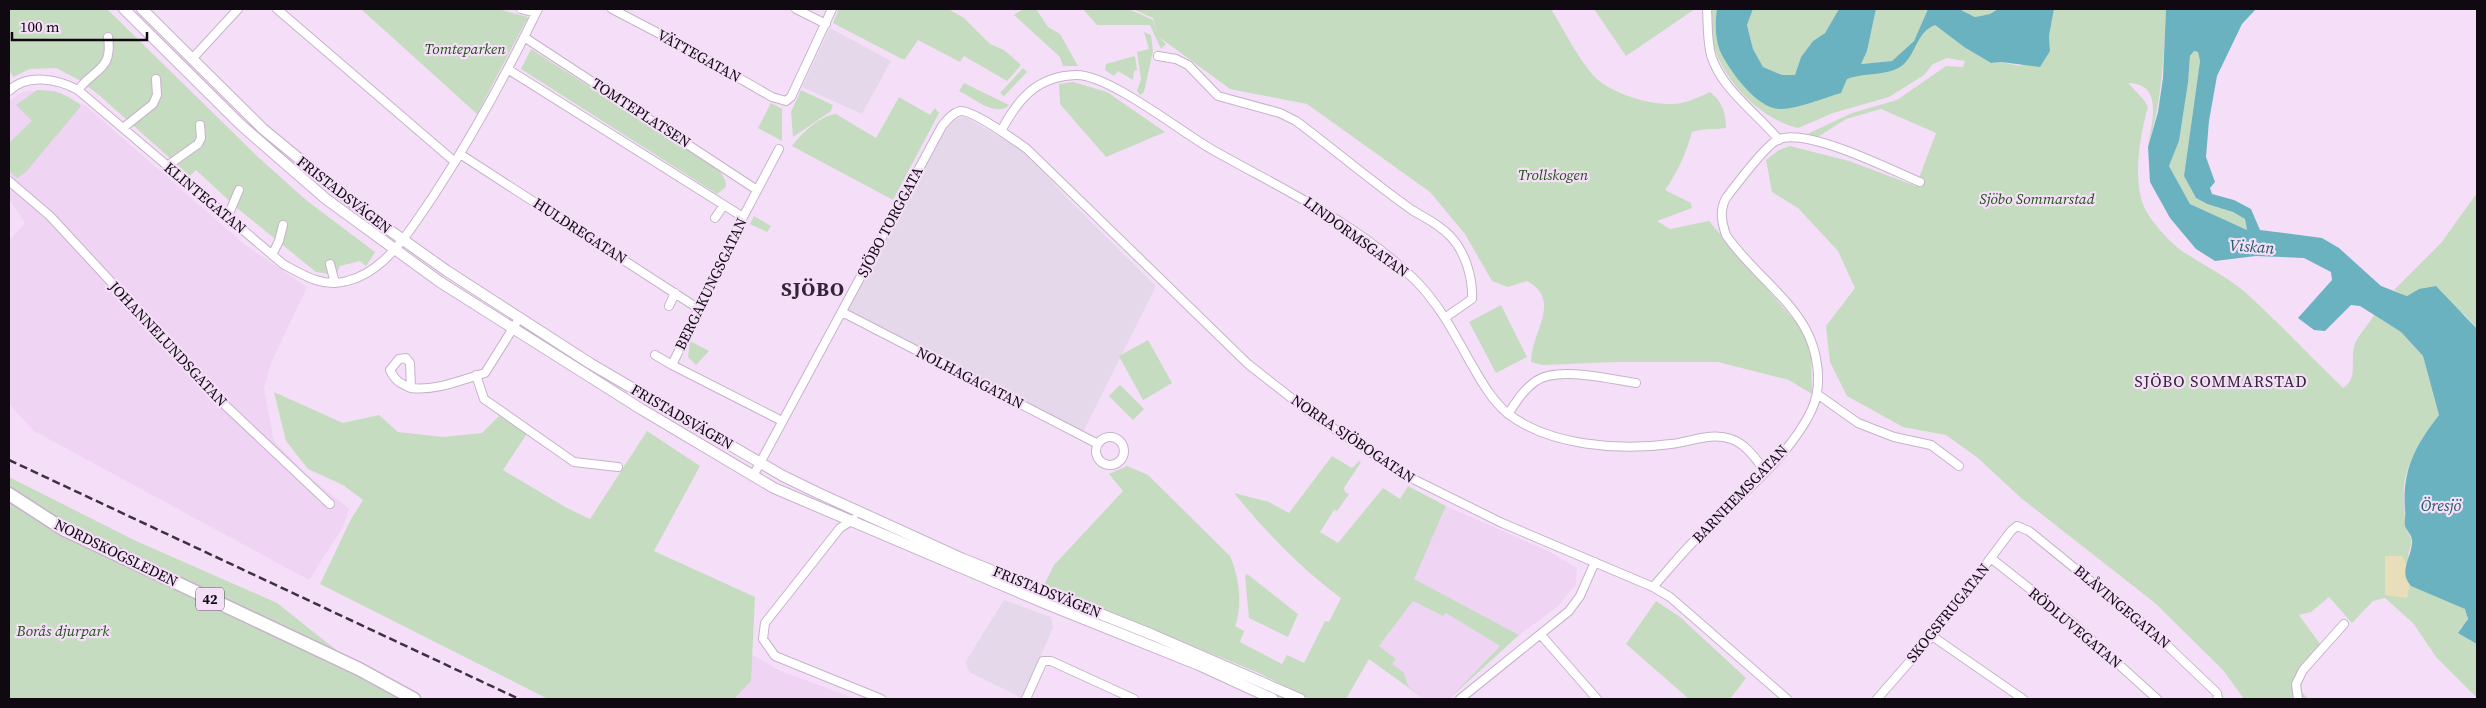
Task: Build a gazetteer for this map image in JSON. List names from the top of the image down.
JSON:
{
  "streets": {
    "main road": ["NORDSKOGSLEDEN", "42"],
    "street": [
      "VÄTTEGATAN",
      "TOMTEPLATSEN",
      "FRISTADSVÄGEN",
      "KLINTEGATAN",
      "SJÖBO TORGGATA",
      "HULDREGATAN",
      "LINDORMSGATAN",
      "BERGAKUNGSGATAN",
      "JOHANNELUNDSGATAN",
      "NOLHAGAGATAN",
      "NORRA SJÖBOGATAN",
      "BARNHEMSGATAN",
      "BLÅVINGEGATAN",
      "SKOGSFRUGATAN",
      "RÖDLUVEGATAN"
    ]
  },
  "crossings": [
    ["TOMTEPLATSEN", "KLINTEGATAN"],
    ["TOMTEPLATSEN", "BERGAKUNGSGATAN"],
    ["FRISTADSVÄGEN", "KLINTEGATAN"],
    ["FRISTADSVÄGEN", "SJÖBO TORGGATA"],
    ["KLINTEGATAN", "HULDREGATAN"],
    ["SJÖBO TORGGATA", "BERGAKUNGSGATAN"],
    ["SJÖBO TORGGATA", "NOLHAGAGATAN"],
    ["SJÖBO TORGGATA", "NORRA SJÖBOGATAN"],
    ["HULDREGATAN", "BERGAKUNGSGATAN"],
    ["LINDORMSGATAN", "NORRA SJÖBOGATAN"],
    ["LINDORMSGATAN", "BARNHEMSGATAN"],
    ["NORRA SJÖBOGATAN", "BARNHEMSGATAN"],
    ["BLÅVINGEGATAN", "SKOGSFRUGATAN"],
    ["SKOGSFRUGATAN", "RÖDLUVEGATAN"]
  ],
  "districts": ["SJÖBO", "SJÖBO SOMMARSTAD"],
  "water": ["Viskan", "Öresjö"],
  "parks": [
    "Tomteparken",
    "Trollskogen",
    "Sjöbo Sommarstad",
    "Borås djurpark"
  ],
  "scale_bar": "100 m"
}
